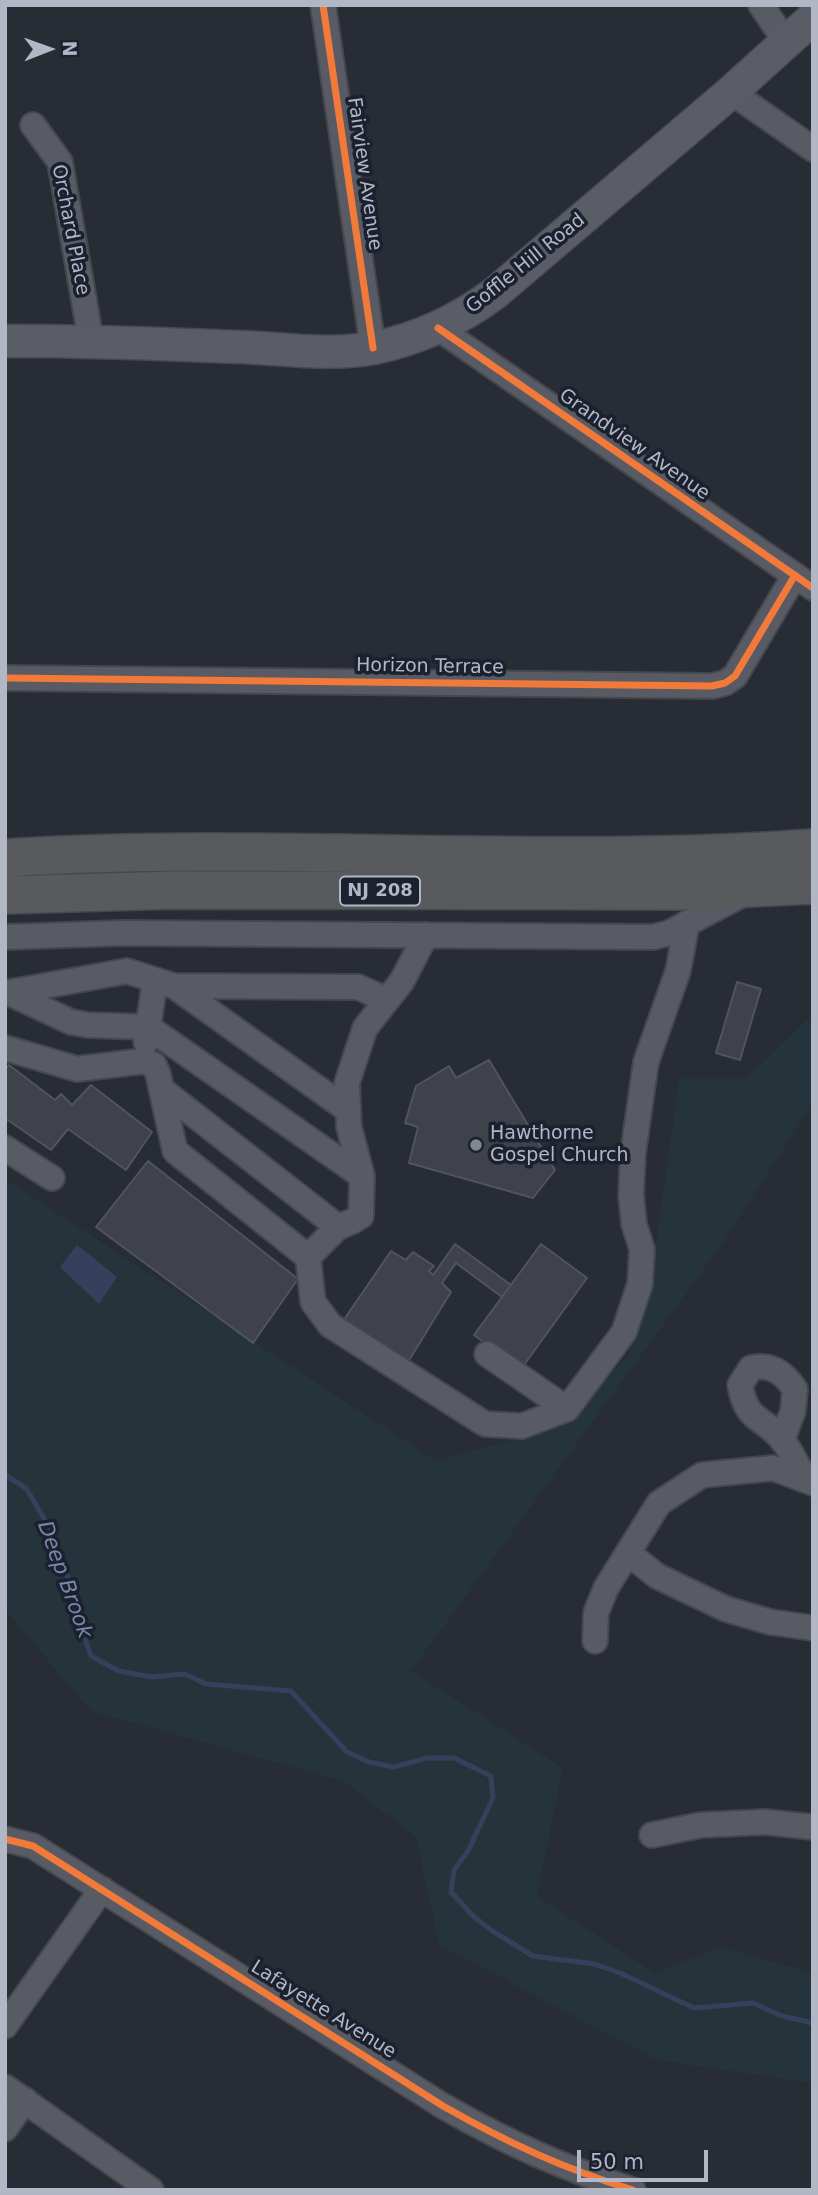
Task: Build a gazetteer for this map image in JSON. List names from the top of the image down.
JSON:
{
  "streets": {
    "highway": ["NJ 208"],
    "main road": ["Goffle Hill Road"],
    "street": [
      "Fairview Avenue",
      "Orchard Place",
      "Grandview Avenue",
      "Horizon Terrace",
      "Lafayette Avenue"
    ]
  },
  "crossings": [
    ["Fairview Avenue", "Goffle Hill Road"],
    ["Orchard Place", "Goffle Hill Road"],
    ["Goffle Hill Road", "Grandview Avenue"],
    ["Grandview Avenue", "Horizon Terrace"]
  ],
  "water": ["Deep Brook"],
  "places": ["Hawthorne Gospel Church"],
  "scale_bar": "50 m",
  "north": "right"
}
